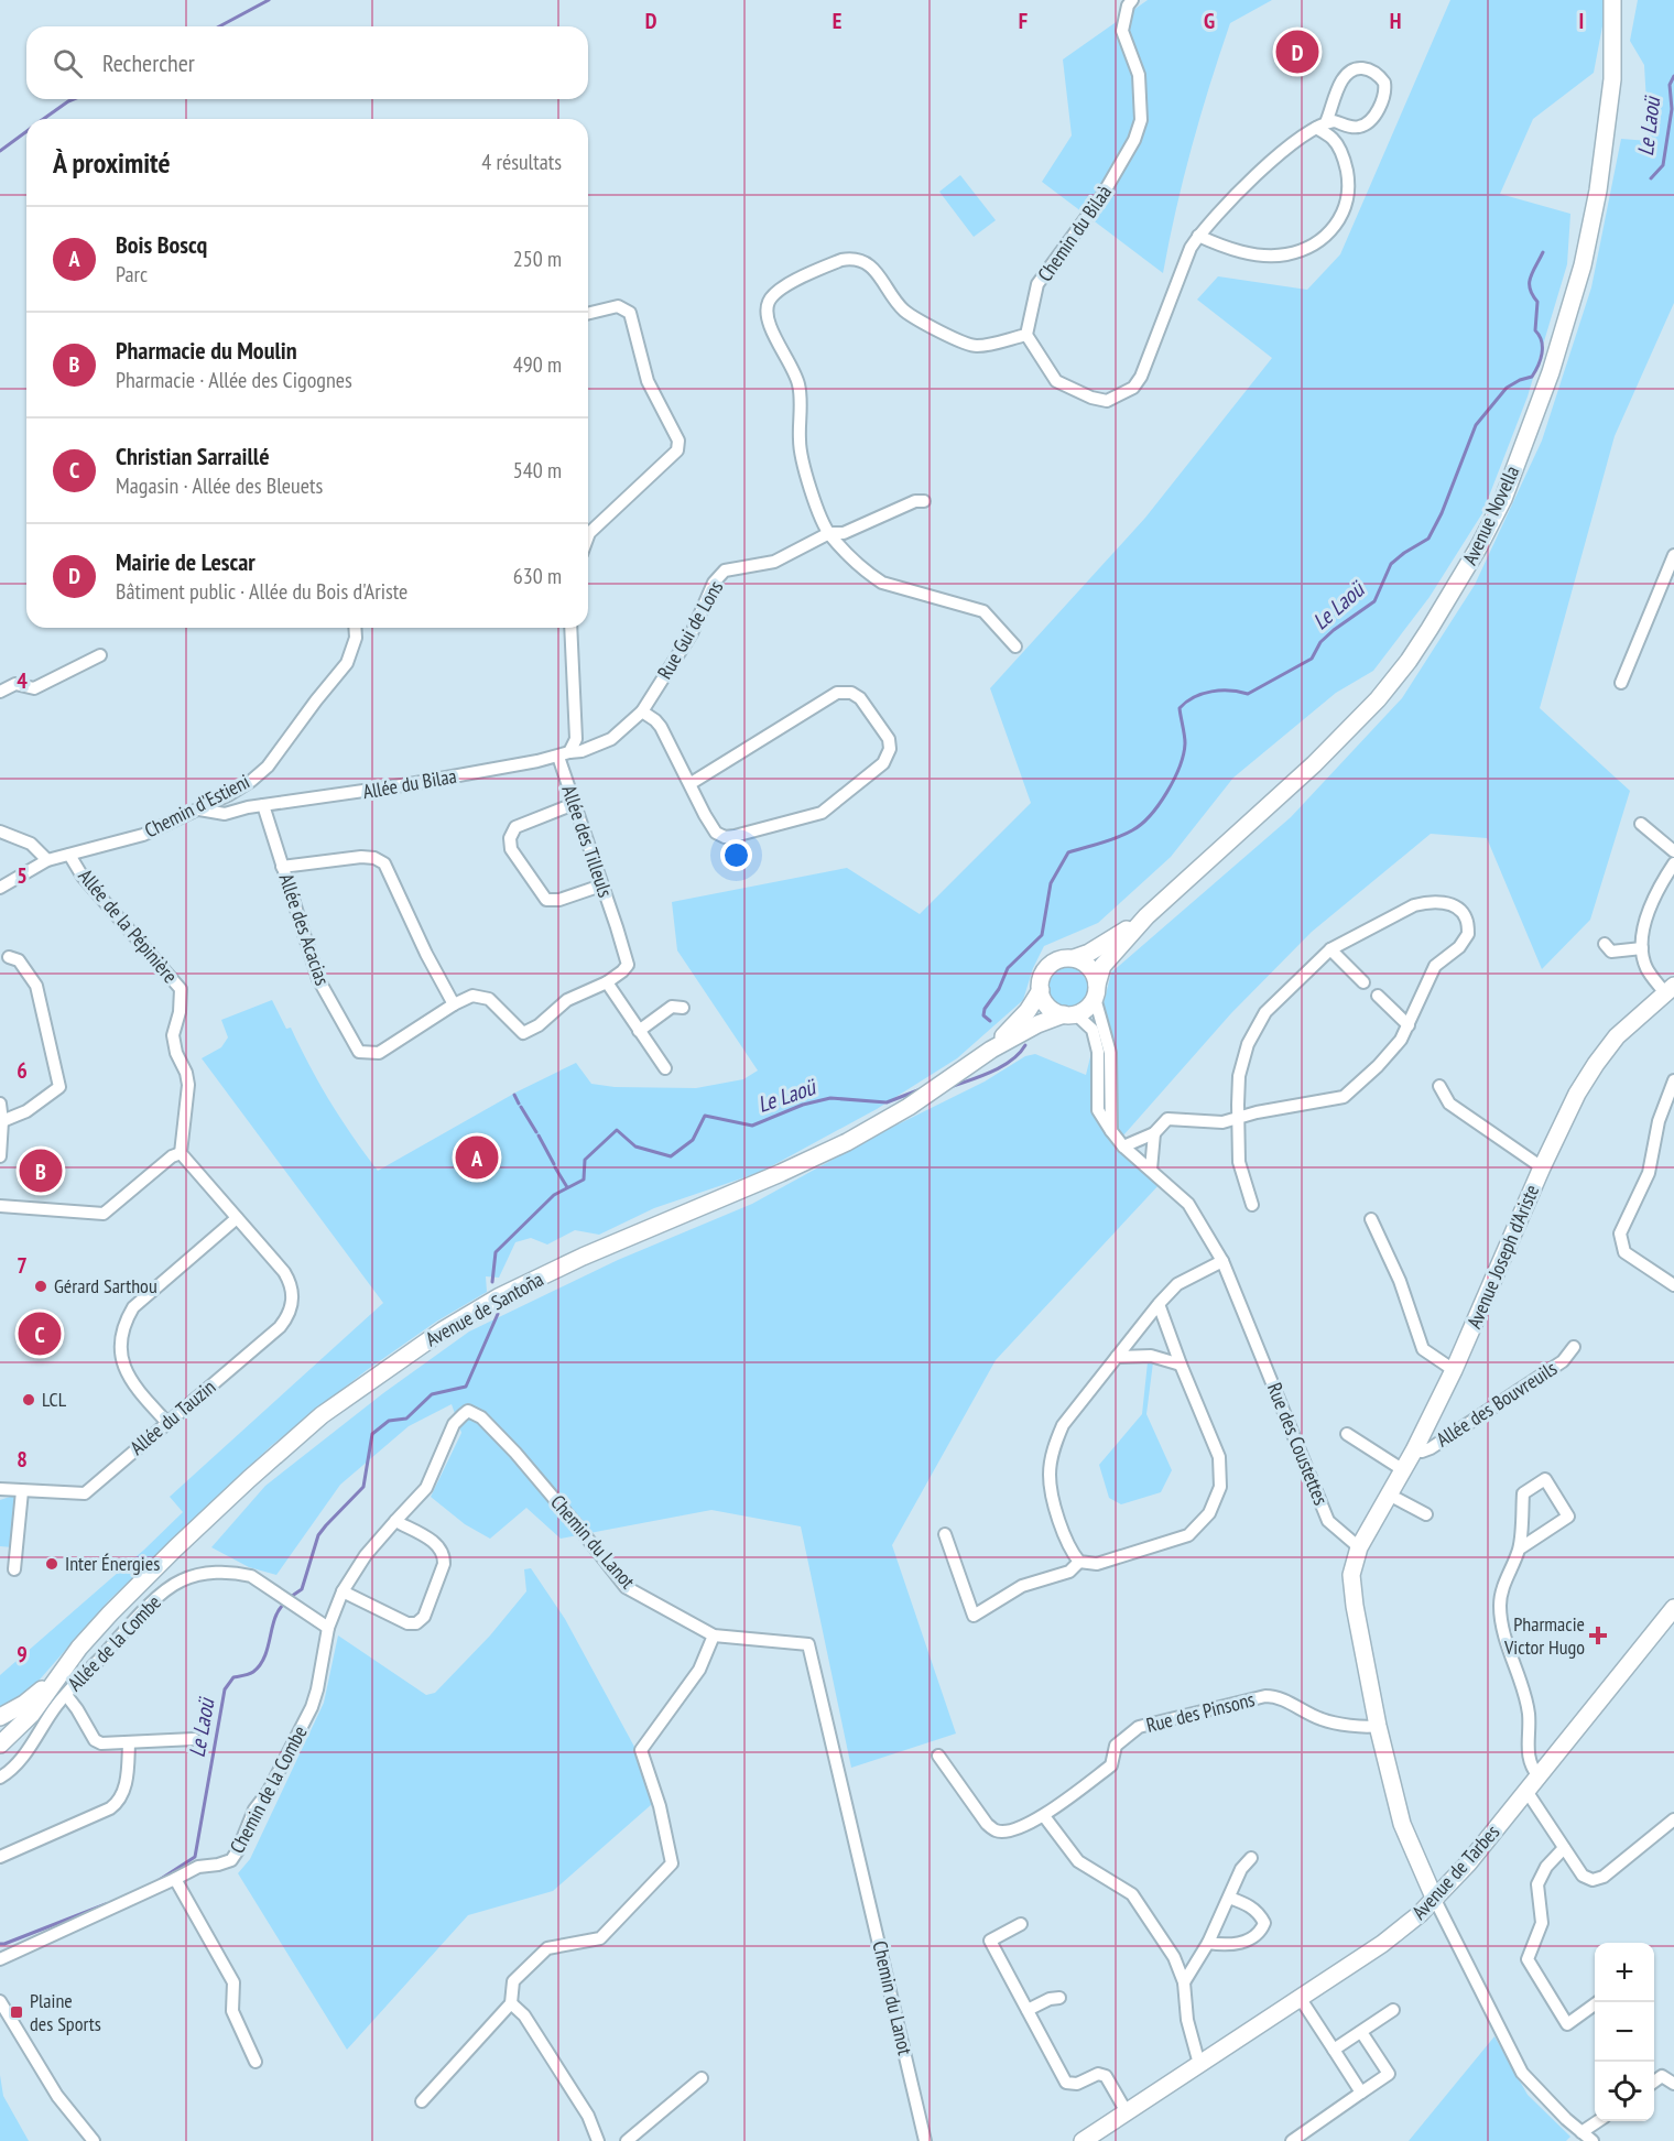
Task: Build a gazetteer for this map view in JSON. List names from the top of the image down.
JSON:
{
  "streets": {
    "main road": [
      "Avenue Novella",
      "Avenue Joseph d'Ariste",
      "Avenue de Santoña",
      "Avenue de Tarbes"
    ],
    "street": [
      "Chemin du Bilaà",
      "Rue Gui de Lons",
      "Allée du Bilaa",
      "Chemin d'Estieni",
      "Allée des Tilleuls",
      "Allée de la Pépinière",
      "Allée des Acacias",
      "Allée des Bouvreuils",
      "Allée du Tauzin",
      "Rue des Coustettes",
      "Chemin du Lanot",
      "Allée de la Combe",
      "Rue des Pinsons",
      "Chemin de la Combe"
    ]
  },
  "crossings": [
    ["Avenue Novella", "Avenue de Santoña"],
    ["Avenue Novella", "Rue des Coustettes"],
    ["Rue Gui de Lons", "Allée du Bilaa"],
    ["Rue Gui de Lons", "Allée des Tilleuls"],
    ["Allée du Bilaa", "Chemin d'Estieni"],
    ["Allée du Bilaa", "Allée des Tilleuls"],
    ["Allée du Bilaa", "Allée des Acacias"],
    ["Chemin d'Estieni", "Allée de la Pépinière"],
    ["Allée des Tilleuls", "Allée des Acacias"],
    ["Avenue Joseph d'Ariste", "Allée des Bouvreuils"],
    ["Avenue Joseph d'Ariste", "Rue des Coustettes"],
    ["Avenue de Santoña", "Rue des Coustettes"],
    ["Chemin du Lanot", "Allée de la Combe"],
    ["Chemin du Lanot", "Chemin de la Combe"],
    ["Allée de la Combe", "Chemin de la Combe"]
  ],
  "water": ["Le Laoü"],
  "places": {
    "other": ["Gérard Sarthou", "LCL", "Inter Énergies"],
    "health": ["Pharmacie Victor Hugo"],
    "transit": ["Plaine des Sports"]
  },
  "page": {
    "search": "Rechercher",
    "pins": [
      "D",
      "A",
      "B",
      "C"
    ],
    "heading": ["À proximité", "4 résultats"],
    "list": [
      {
        "mark": "A",
        "name": "Bois Boscq",
        "note": "Parc",
        "value": "250 m"
      },
      {
        "mark": "B",
        "name": "Pharmacie du Moulin",
        "note": "Pharmacie · Allée des Cigognes",
        "value": "490 m"
      },
      {
        "mark": "C",
        "name": "Christian Sarraillé",
        "note": "Magasin · Allée des Bleuets",
        "value": "540 m"
      },
      {
        "mark": "D",
        "name": "Mairie de Lescar",
        "note": "Bâtiment public · Allée du Bois d'Ariste",
        "value": "630 m"
      }
    ],
    "map_buttons": ["+", "−"]
  },
  "grid": {
    "columns": [
      "D",
      "E",
      "F",
      "G",
      "H",
      "I"
    ],
    "rows": [
      "4",
      "5",
      "6",
      "7",
      "8",
      "9"
    ]
  }
}
